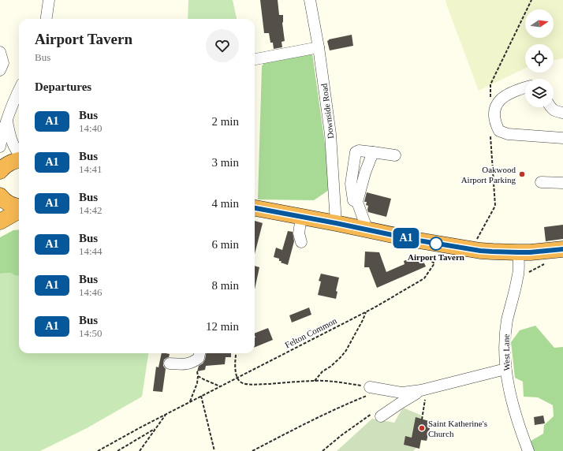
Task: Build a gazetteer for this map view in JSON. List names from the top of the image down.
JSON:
{
  "streets": {
    "street": ["Downside Road", "West Lane"],
    "path": ["Felton Common"]
  },
  "places": ["Oakwood Airport Parking", "Airport Tavern", "Saint Katherine's Church"],
  "lines": ["bus line A1"],
  "north": "right",
  "page": {
    "on_map": "A1",
    "heading": [
      ["Airport Tavern", "Bus"],
      "Departures"
    ],
    "list": [
      {
        "mark": "A1",
        "name": "Bus",
        "note": "14:40",
        "value": "2 min"
      },
      {
        "mark": "A1",
        "name": "Bus",
        "note": "14:41",
        "value": "3 min"
      },
      {
        "mark": "A1",
        "name": "Bus",
        "note": "14:42",
        "value": "4 min"
      },
      {
        "mark": "A1",
        "name": "Bus",
        "note": "14:44",
        "value": "6 min"
      },
      {
        "mark": "A1",
        "name": "Bus",
        "note": "14:46",
        "value": "8 min"
      },
      {
        "mark": "A1",
        "name": "Bus",
        "note": "14:50",
        "value": "12 min"
      }
    ]
  }
}
